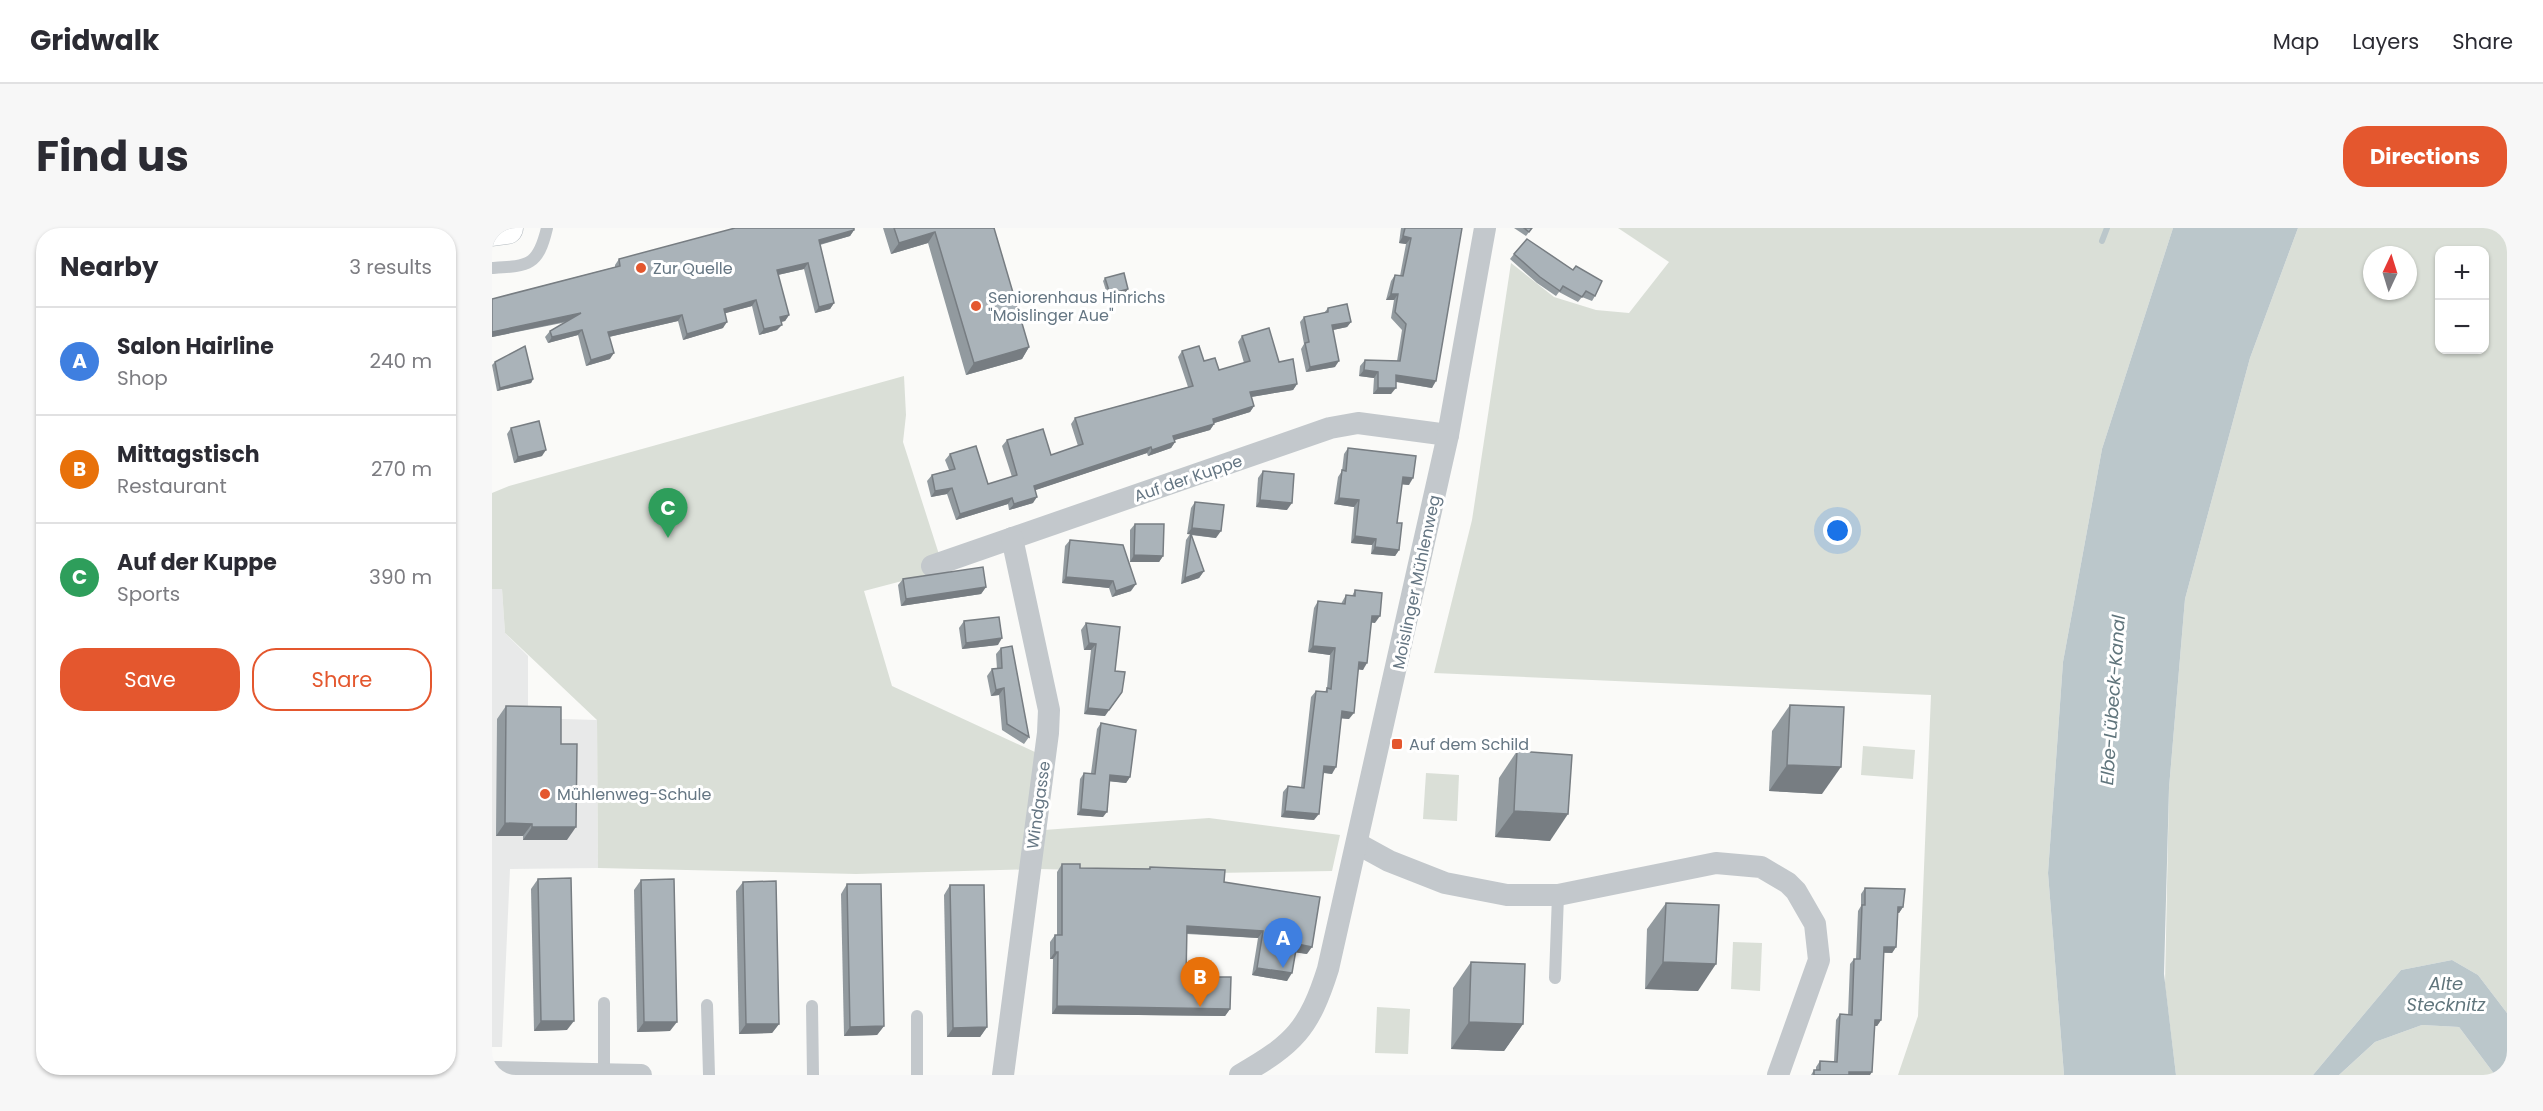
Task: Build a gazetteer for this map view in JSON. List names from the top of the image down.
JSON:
{
  "streets": {
    "street": ["Auf der Kuppe", "Moislinger Mühlenweg", "Windgasse"]
  },
  "crossings": [
    ["Auf der Kuppe", "Moislinger Mühlenweg"],
    ["Auf der Kuppe", "Windgasse"]
  ],
  "water": ["Elbe-Lübeck-Kanal", "Alte Stecknitz"],
  "places": {
    "other": ["Zur Quelle", "Seniorenhaus Hinrichs \"Moislinger Aue\"", "Mühlenweg-Schule"],
    "transit": ["Auf dem Schild"]
  },
  "north": "top",
  "page": {
    "header": "Gridwalk",
    "nav": ["Map", "Layers", "Share"],
    "title": "Find us",
    "buttons": [
      "Directions",
      ["Save", "Share"]
    ],
    "heading": ["Nearby", "3 results"],
    "map_buttons": ["+", "−"],
    "list": [
      {
        "mark": "A",
        "name": "Salon Hairline",
        "note": "Shop",
        "value": "240 m"
      },
      {
        "mark": "B",
        "name": "Mittagstisch",
        "note": "Restaurant",
        "value": "270 m"
      },
      {
        "mark": "C",
        "name": "Auf der Kuppe",
        "note": "Sports",
        "value": "390 m"
      }
    ],
    "pins": ["C", "A", "B"]
  }
}
